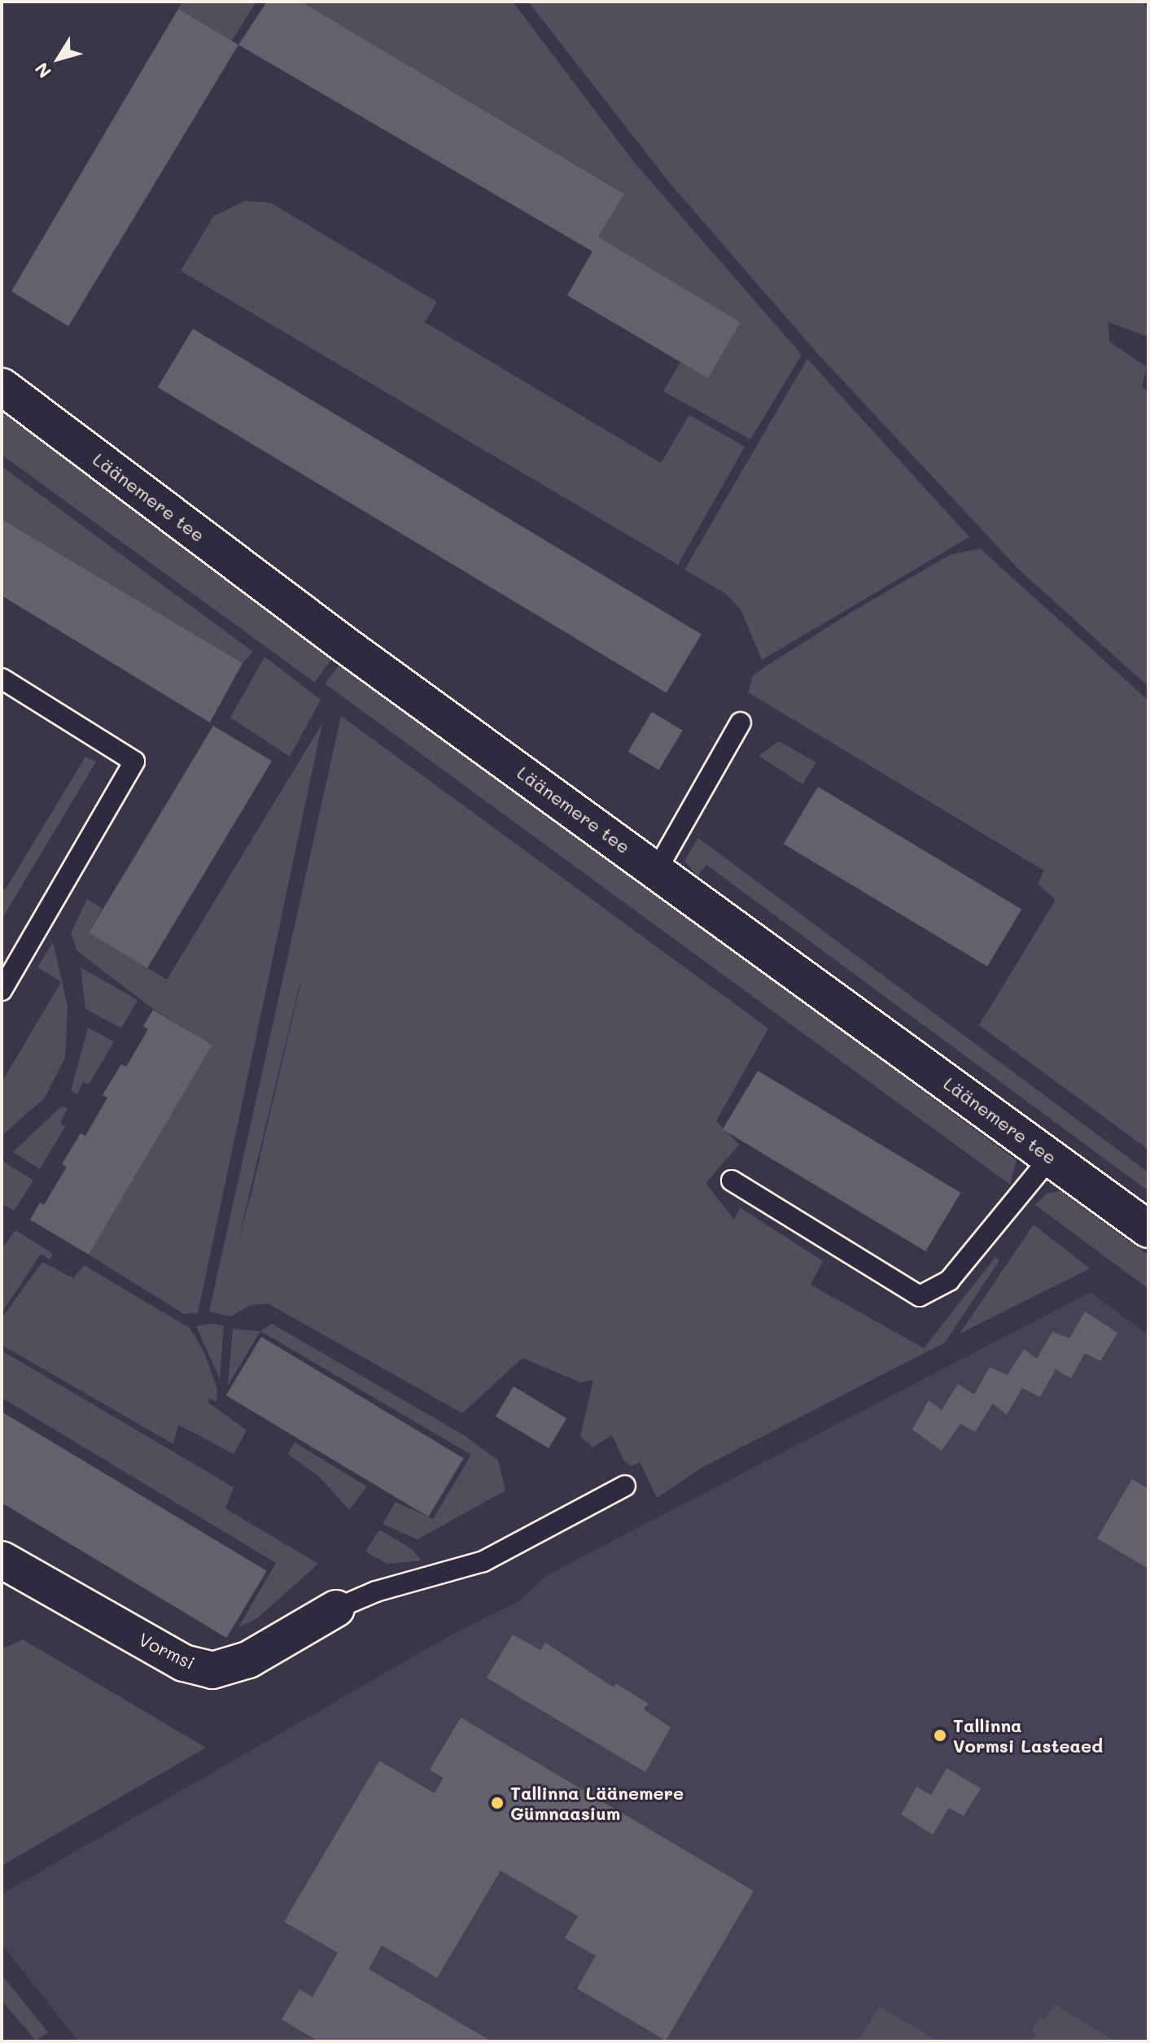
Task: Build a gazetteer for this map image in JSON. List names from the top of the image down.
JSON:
{
  "streets": {
    "street": ["Läänemere tee", "Vormsi"]
  },
  "places": ["Tallinna Vormsi Lasteaed", "Tallinna Läänemere Gümnaasium"],
  "north": "bottom left"
}
